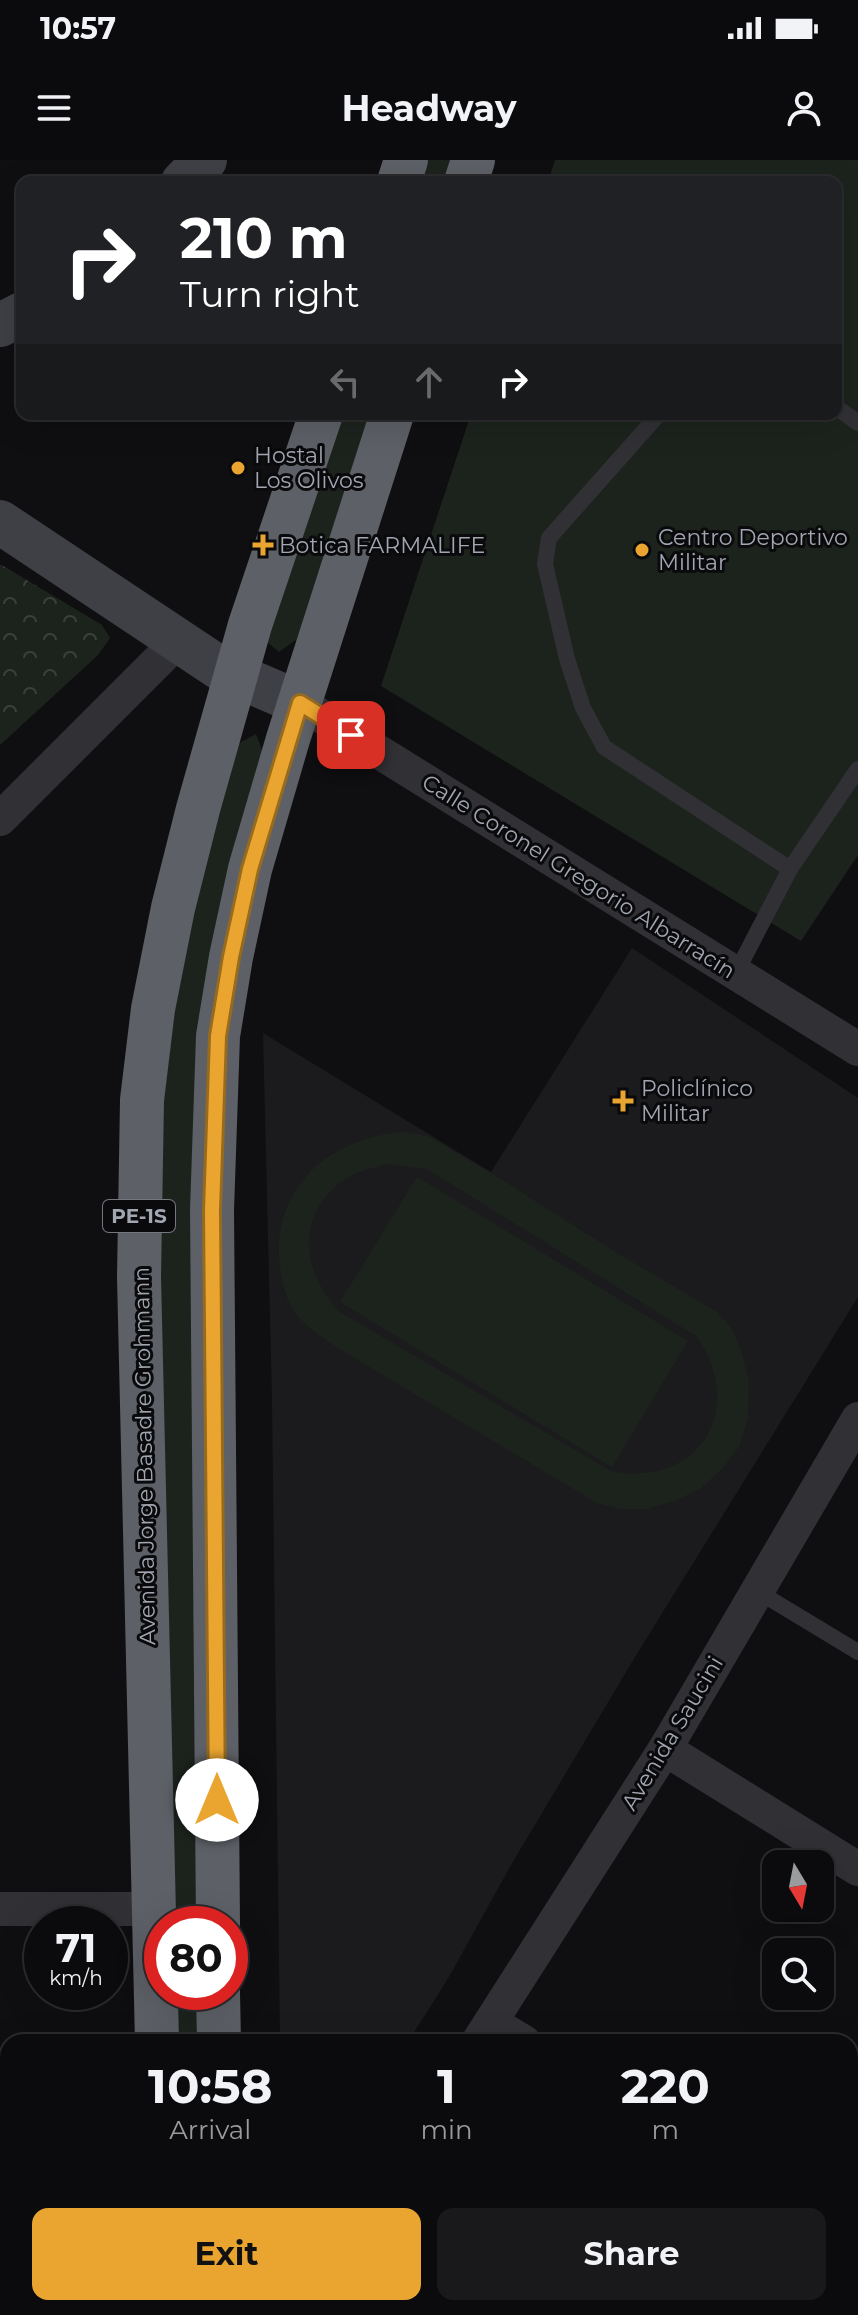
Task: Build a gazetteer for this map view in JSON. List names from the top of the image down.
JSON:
{
  "streets": {
    "highway": ["PE-1S", "Avenida Jorge Basadre Grohmann"],
    "street": ["Calle Coronel Gregorio Albarracín", "Avenida Saucini"]
  },
  "places": {
    "other": ["Hostal Los Olivos", "Centro Deportivo Militar"],
    "health": ["Botica FARMALIFE", "Policlínico Militar"]
  },
  "north": "bottom",
  "page": {
    "status": "10:57",
    "header": "Headway",
    "turn": ["210 m", "Turn right"],
    "speed": "71 km/h",
    "limit": "80",
    "eta": [
      "10:58",
      "Arrival",
      "1",
      "min",
      "220",
      "m"
    ],
    "buttons": ["Exit", "Share"]
  }
}
